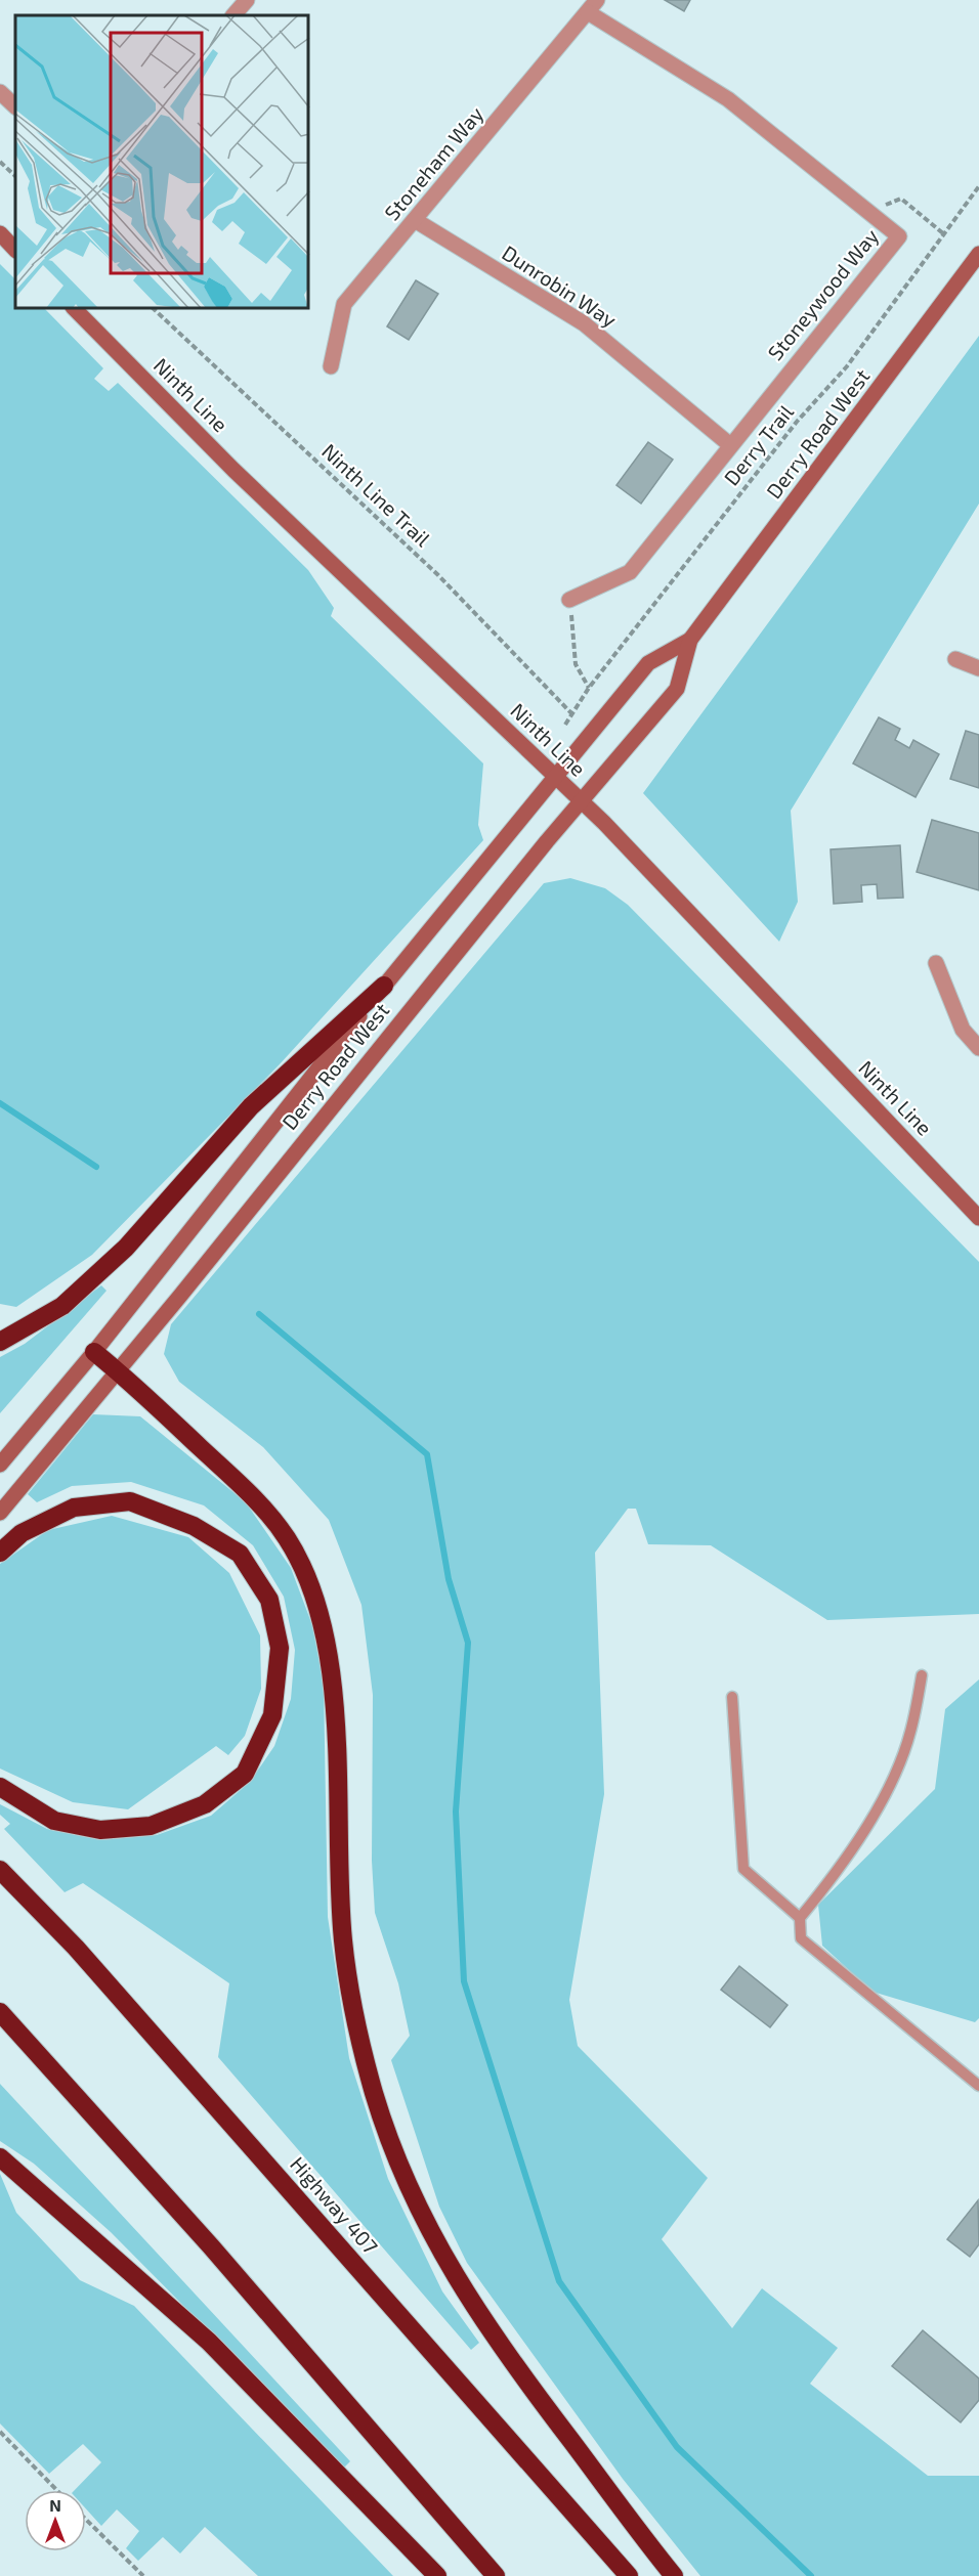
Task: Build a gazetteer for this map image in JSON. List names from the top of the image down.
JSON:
{
  "streets": {
    "highway": ["Highway 407"],
    "main road": ["Ninth Line", "Derry Road West"],
    "street": ["Stoneham Way", "Dunrobin Way", "Stoneywood Way"],
    "path": ["Derry Trail", "Ninth Line Trail"]
  },
  "crossings": [
    ["Stoneham Way", "Dunrobin Way"],
    ["Stoneham Way", "Stoneywood Way"],
    ["Dunrobin Way", "Stoneywood Way"],
    ["Ninth Line", "Derry Road West"],
    ["Derry Trail", "Ninth Line Trail"]
  ],
  "north": "top"
}
